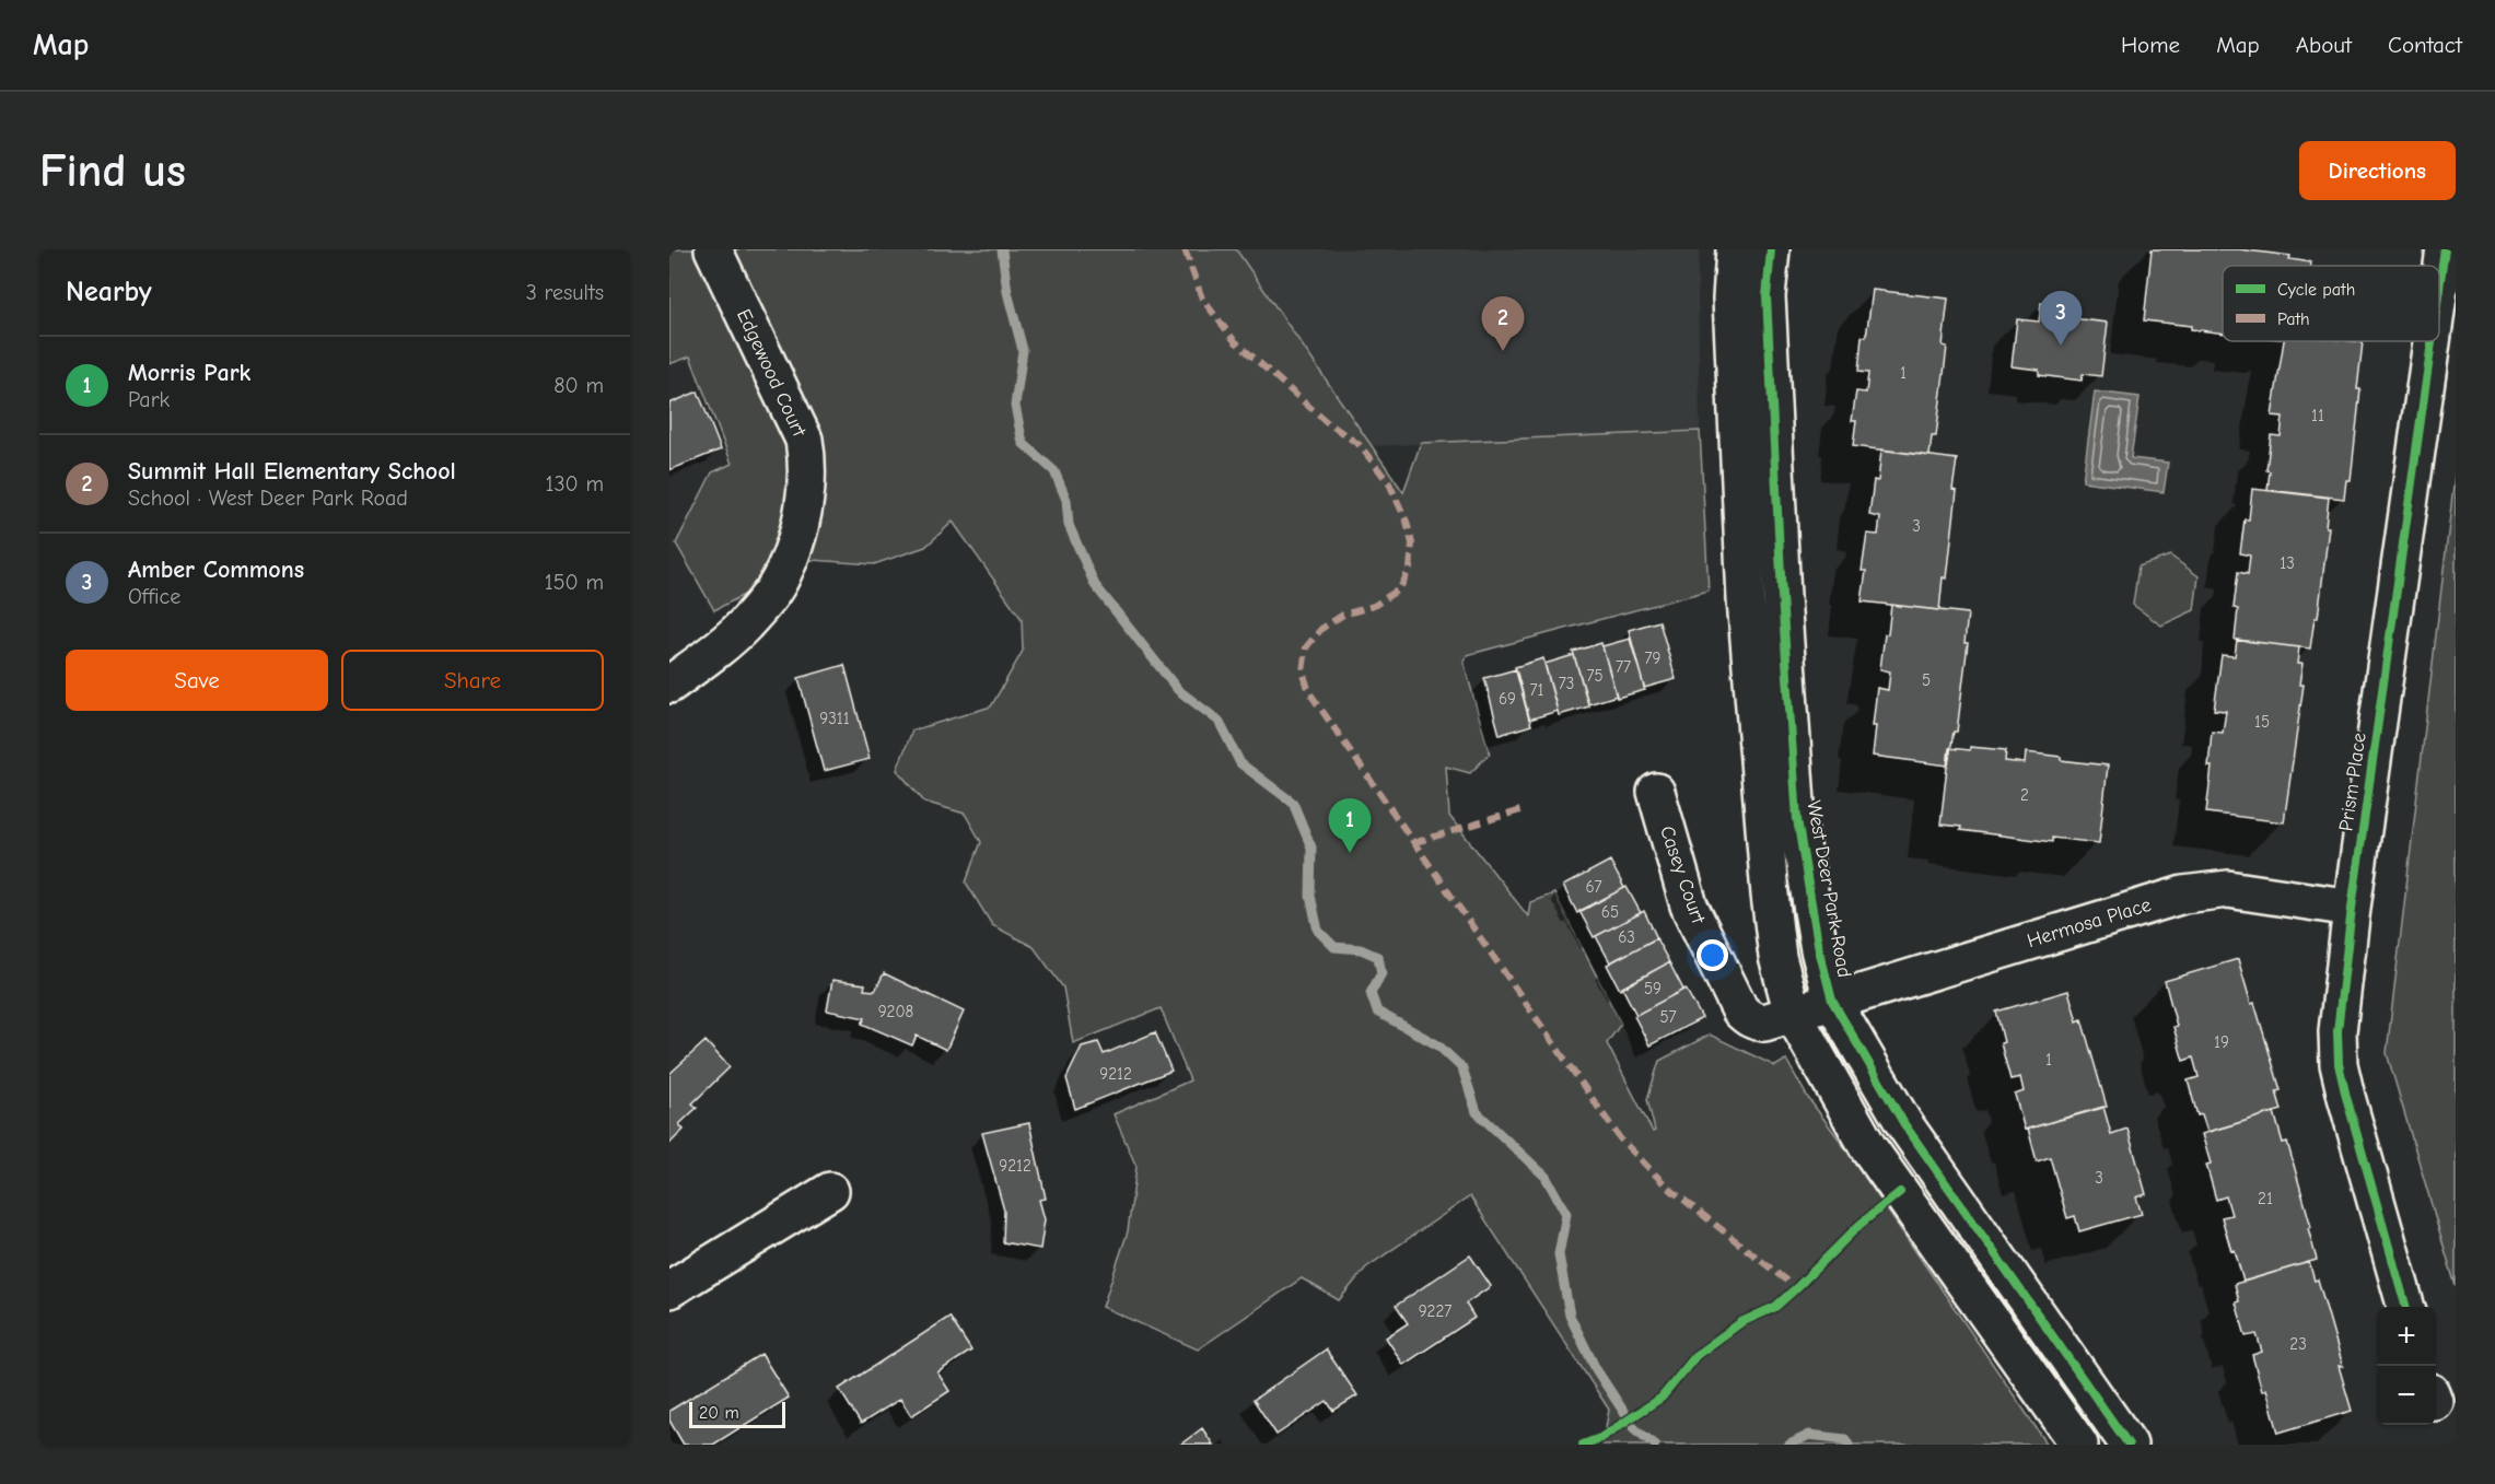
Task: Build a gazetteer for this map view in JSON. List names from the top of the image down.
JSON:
{
  "streets": {
    "street": [
      "Edgewood Court",
      "Prism Place",
      "Casey Court",
      "West Deer Park Road",
      "Hermosa Place"
    ]
  },
  "crossings": [
    ["Prism Place", "Hermosa Place"],
    ["Casey Court", "West Deer Park Road"],
    ["Casey Court", "Hermosa Place"],
    ["West Deer Park Road", "Hermosa Place"]
  ],
  "house_numbers": [
    "1",
    "11",
    "3",
    "13",
    "79",
    "77",
    "75",
    "5",
    "73",
    "71",
    "69",
    "9311",
    "15",
    "2",
    "67",
    "65",
    "63",
    "59",
    "9208",
    "57",
    "19",
    "1",
    "9212",
    "9212",
    "3",
    "21",
    "9227",
    "23"
  ],
  "legend": ["Cycle path", "Path"],
  "scale_bar": "20 m",
  "page": {
    "header": "Map",
    "nav": [
      "Home",
      "Map",
      "About",
      "Contact"
    ],
    "buttons": [
      "Directions",
      ["Save", "Share"]
    ],
    "title": "Find us",
    "heading": ["Nearby", "3 results"],
    "pins": ["3", "2", "1"],
    "list": [
      {
        "mark": "1",
        "name": "Morris Park",
        "note": "Park",
        "value": "80 m"
      },
      {
        "mark": "2",
        "name": "Summit Hall Elementary School",
        "note": "School · West Deer Park Road",
        "value": "130 m"
      },
      {
        "mark": "3",
        "name": "Amber Commons",
        "note": "Office",
        "value": "150 m"
      }
    ],
    "map_buttons": ["+", "−"],
    "scale": "20 m"
  }
}
